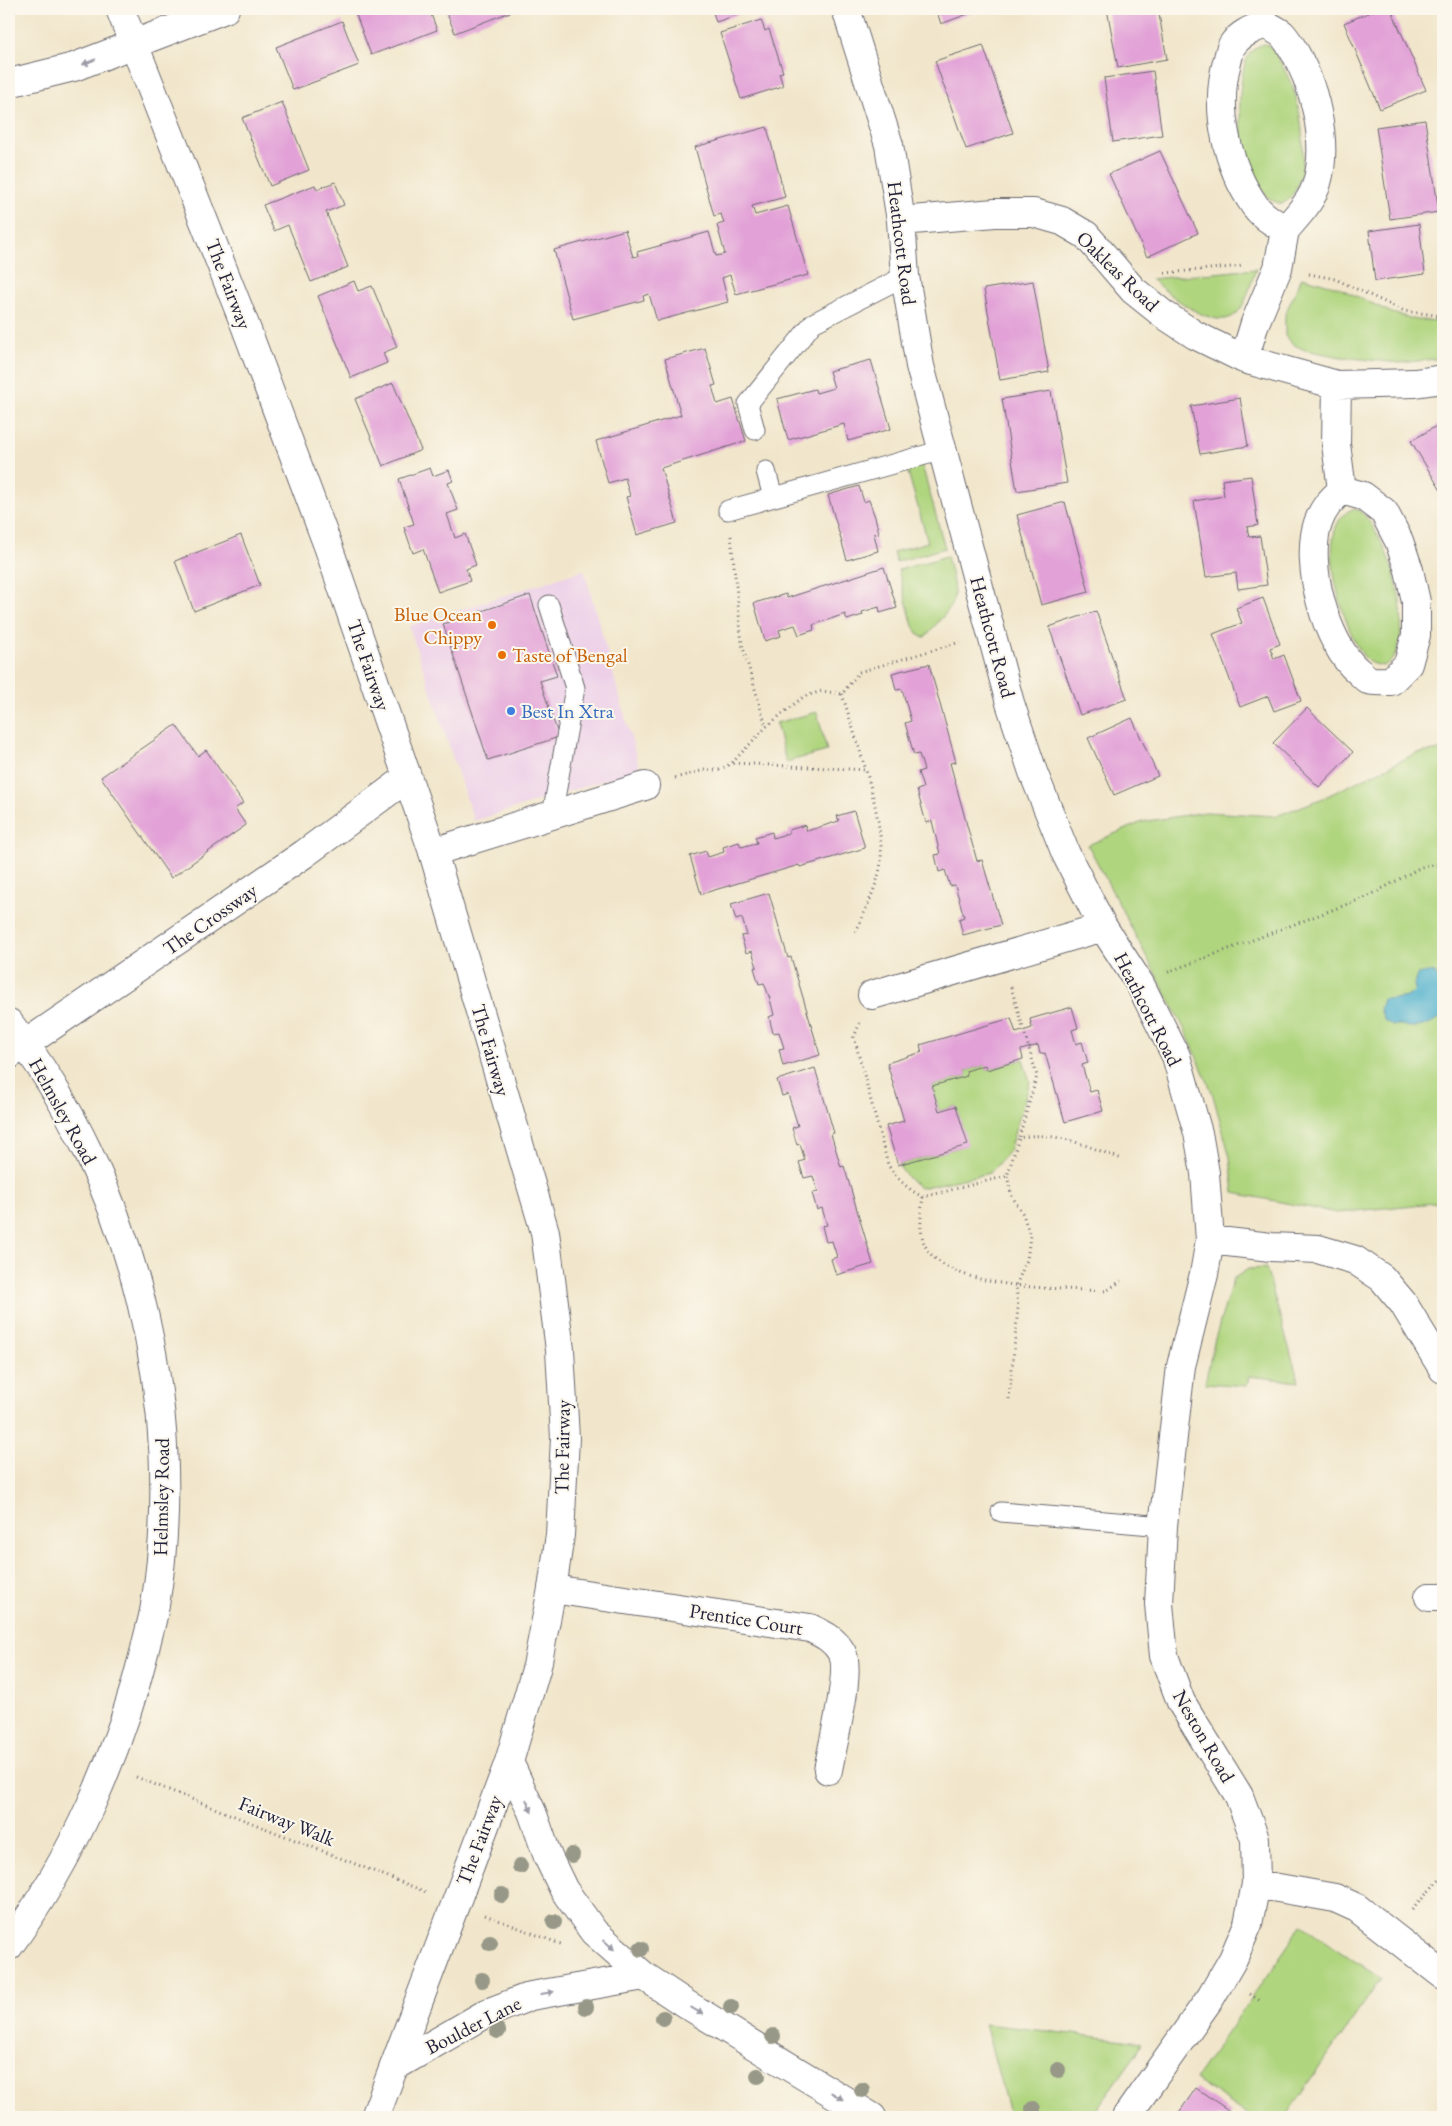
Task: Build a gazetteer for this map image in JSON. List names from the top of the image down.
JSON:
{
  "streets": {
    "street": [
      "Heathcott Road",
      "Oakleas Road",
      "The Fairway",
      "The Crossway",
      "Helmsley Road",
      "Prentice Court",
      "Neston Road",
      "Boulder Lane"
    ],
    "path": ["Fairway Walk"]
  },
  "crossings": [
    ["Heathcott Road", "Oakleas Road"],
    ["Heathcott Road", "Neston Road"],
    ["The Fairway", "The Crossway"],
    ["The Fairway", "Prentice Court"],
    ["The Fairway", "Fairway Walk"],
    ["The Fairway", "Boulder Lane"],
    ["The Crossway", "Helmsley Road"],
    ["Helmsley Road", "Fairway Walk"]
  ],
  "one_way": ["Boulder Lane"],
  "places": ["Blue Ocean Chippy", "Taste of Bengal", "Best In Xtra"]
}
